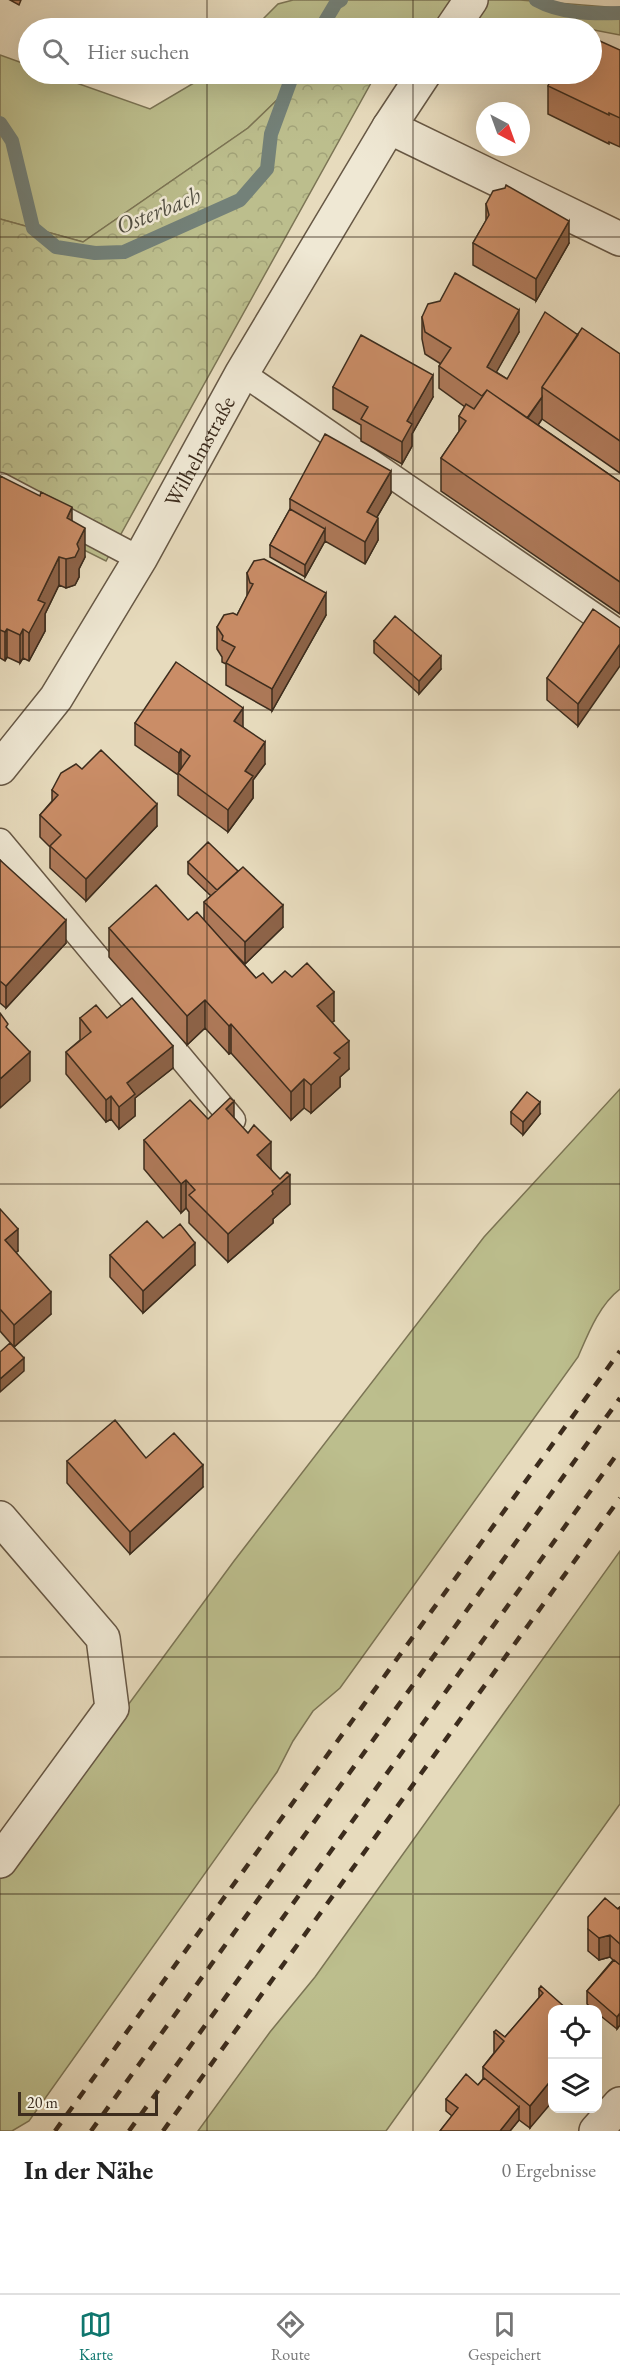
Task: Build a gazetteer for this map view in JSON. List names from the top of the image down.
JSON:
{
  "streets": {
    "street": ["Wilhelmstraße"]
  },
  "water": ["Osterbach"],
  "scale_bar": "20 m",
  "north": "bottom right",
  "page": {
    "search": "Hier suchen",
    "scale": "20 m",
    "heading": ["In der Nähe", "0 Ergebnisse"],
    "nav": ["Karte", "Route", "Gespeichert"]
  }
}
